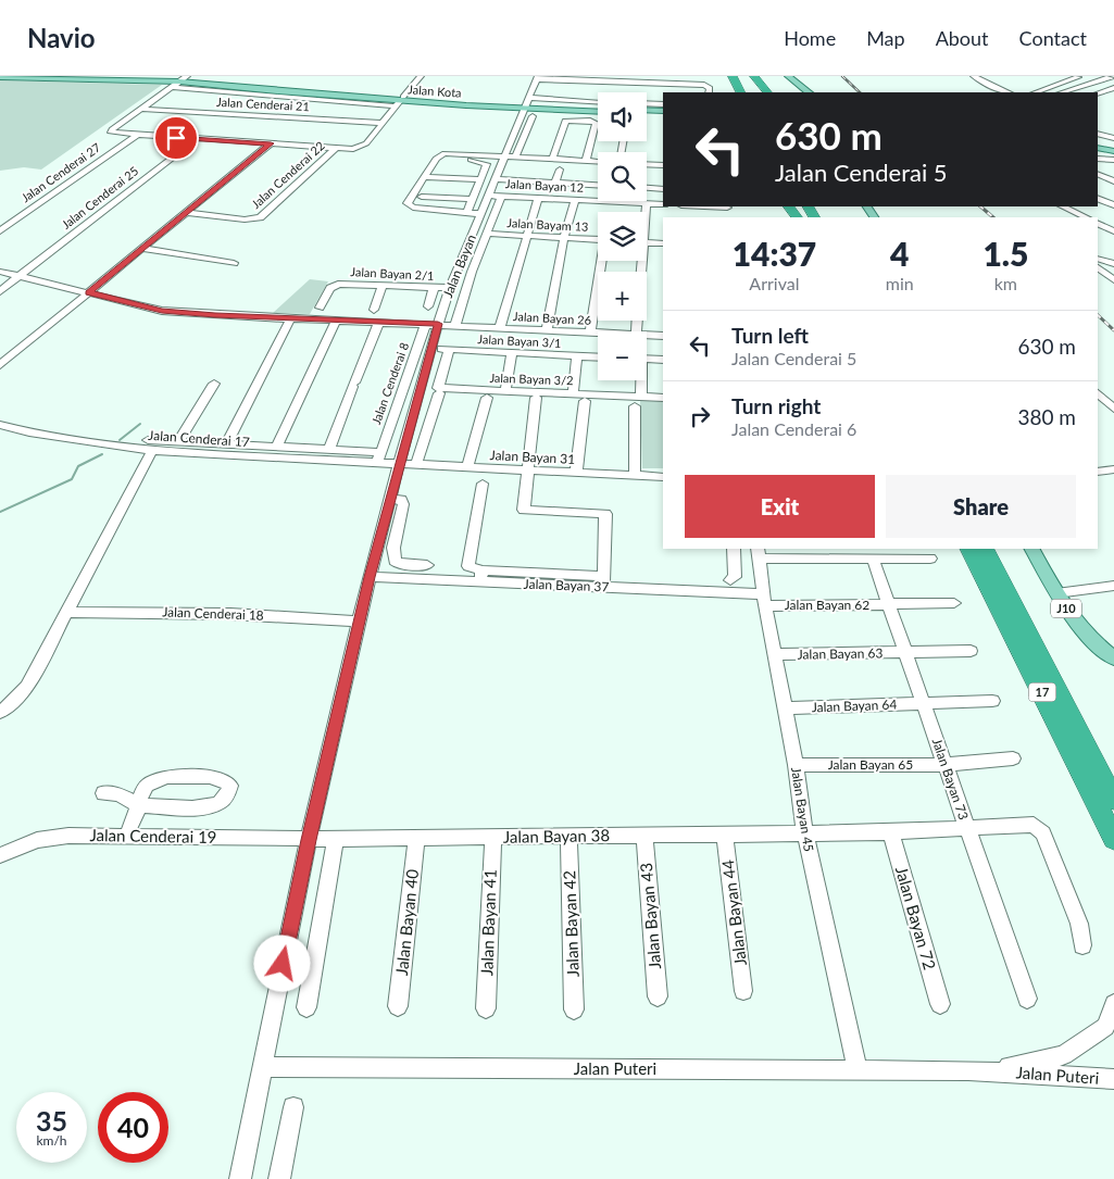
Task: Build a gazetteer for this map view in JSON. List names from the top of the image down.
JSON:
{
  "streets": {
    "highway": ["17"],
    "main road": ["Jalan Kota", "J10"],
    "street": [
      "Jalan Cenderai 21",
      "Jalan Cenderai 27",
      "Jalan Cenderai 22",
      "Jalan Bayan 12",
      "Jalan Cenderai 25",
      "Jalan Bayam 13",
      "Jalan Bayan",
      "Jalan Bayan 2/1",
      "Jalan Bayan 26",
      "Jalan Bayan 3/1",
      "Jalan Bayan 3/2",
      "Jalan Cenderai 8",
      "Jalan Cenderai 17",
      "Jalan Bayan 31",
      "Jalan Bayan 37",
      "Jalan Bayan 62",
      "Jalan Cenderai 18",
      "Jalan Bayan 63",
      "Jalan Bayan 64",
      "Jalan Bayan 65",
      "Jalan Bayan 73",
      "Jalan Bayan 45",
      "Jalan Cenderai 19",
      "Jalan Bayan 38",
      "Jalan Bayan 44",
      "Jalan Bayan 43",
      "Jalan Bayan 72",
      "Jalan Bayan 40",
      "Jalan Bayan 41",
      "Jalan Bayan 42",
      "Jalan Puteri"
    ]
  },
  "crossings": [
    ["Jalan Kota", "Jalan Bayan"],
    ["Jalan Bayan 12", "Jalan Bayan"],
    ["Jalan Cenderai 25", "Jalan Bayan 26"],
    ["Jalan Bayan", "Jalan Bayan 2/1"],
    ["Jalan Bayan", "Jalan Bayan 26"],
    ["Jalan Bayan", "Jalan Bayan 3/1"],
    ["Jalan Bayan", "Jalan Cenderai 17"],
    ["Jalan Bayan", "Jalan Bayan 31"],
    ["Jalan Bayan", "Jalan Bayan 37"],
    ["Jalan Bayan", "Jalan Cenderai 18"],
    ["Jalan Bayan", "Jalan Cenderai 19"],
    ["Jalan Bayan", "Jalan Bayan 38"],
    ["Jalan Bayan", "Jalan Puteri"],
    ["Jalan Bayan 26", "Jalan Cenderai 8"],
    ["Jalan Bayan 3/1", "Jalan Bayan 3/2"],
    ["Jalan Cenderai 8", "Jalan Cenderai 17"],
    ["Jalan Cenderai 17", "Jalan Bayan 31"],
    ["Jalan Bayan 37", "Jalan Bayan 62"],
    ["Jalan Bayan 37", "Jalan Bayan 45"],
    ["Jalan Bayan 62", "Jalan Bayan 73"],
    ["Jalan Bayan 62", "Jalan Bayan 45"],
    ["Jalan Bayan 63", "Jalan Bayan 73"],
    ["Jalan Bayan 63", "Jalan Bayan 45"],
    ["Jalan Bayan 64", "Jalan Bayan 73"],
    ["Jalan Bayan 64", "Jalan Bayan 45"],
    ["Jalan Bayan 65", "Jalan Bayan 73"],
    ["Jalan Bayan 65", "Jalan Bayan 45"],
    ["Jalan Bayan 73", "Jalan Bayan 38"],
    ["Jalan Bayan 45", "Jalan Bayan 38"],
    ["Jalan Bayan 45", "Jalan Puteri"],
    ["Jalan Cenderai 19", "Jalan Bayan 38"],
    ["Jalan Bayan 38", "Jalan Bayan 44"],
    ["Jalan Bayan 38", "Jalan Bayan 43"],
    ["Jalan Bayan 38", "Jalan Bayan 72"],
    ["Jalan Bayan 38", "Jalan Bayan 40"],
    ["Jalan Bayan 38", "Jalan Bayan 41"],
    ["Jalan Bayan 38", "Jalan Bayan 42"]
  ],
  "page": {
    "header": "Navio",
    "nav": [
      "Home",
      "Map",
      "About",
      "Contact"
    ],
    "map_buttons": ["+", "−"],
    "turn": ["630 m", "Jalan Cenderai 5"],
    "eta": [
      "14:37",
      "Arrival",
      "4",
      "min",
      "1.5",
      "km"
    ],
    "list": [
      {
        "name": "Turn left",
        "note": "Jalan Cenderai 5",
        "value": "630 m"
      },
      {
        "name": "Turn right",
        "note": "Jalan Cenderai 6",
        "value": "380 m"
      }
    ],
    "buttons": ["Exit", "Share"],
    "speed": "35 km/h",
    "limit": "40"
  }
}
